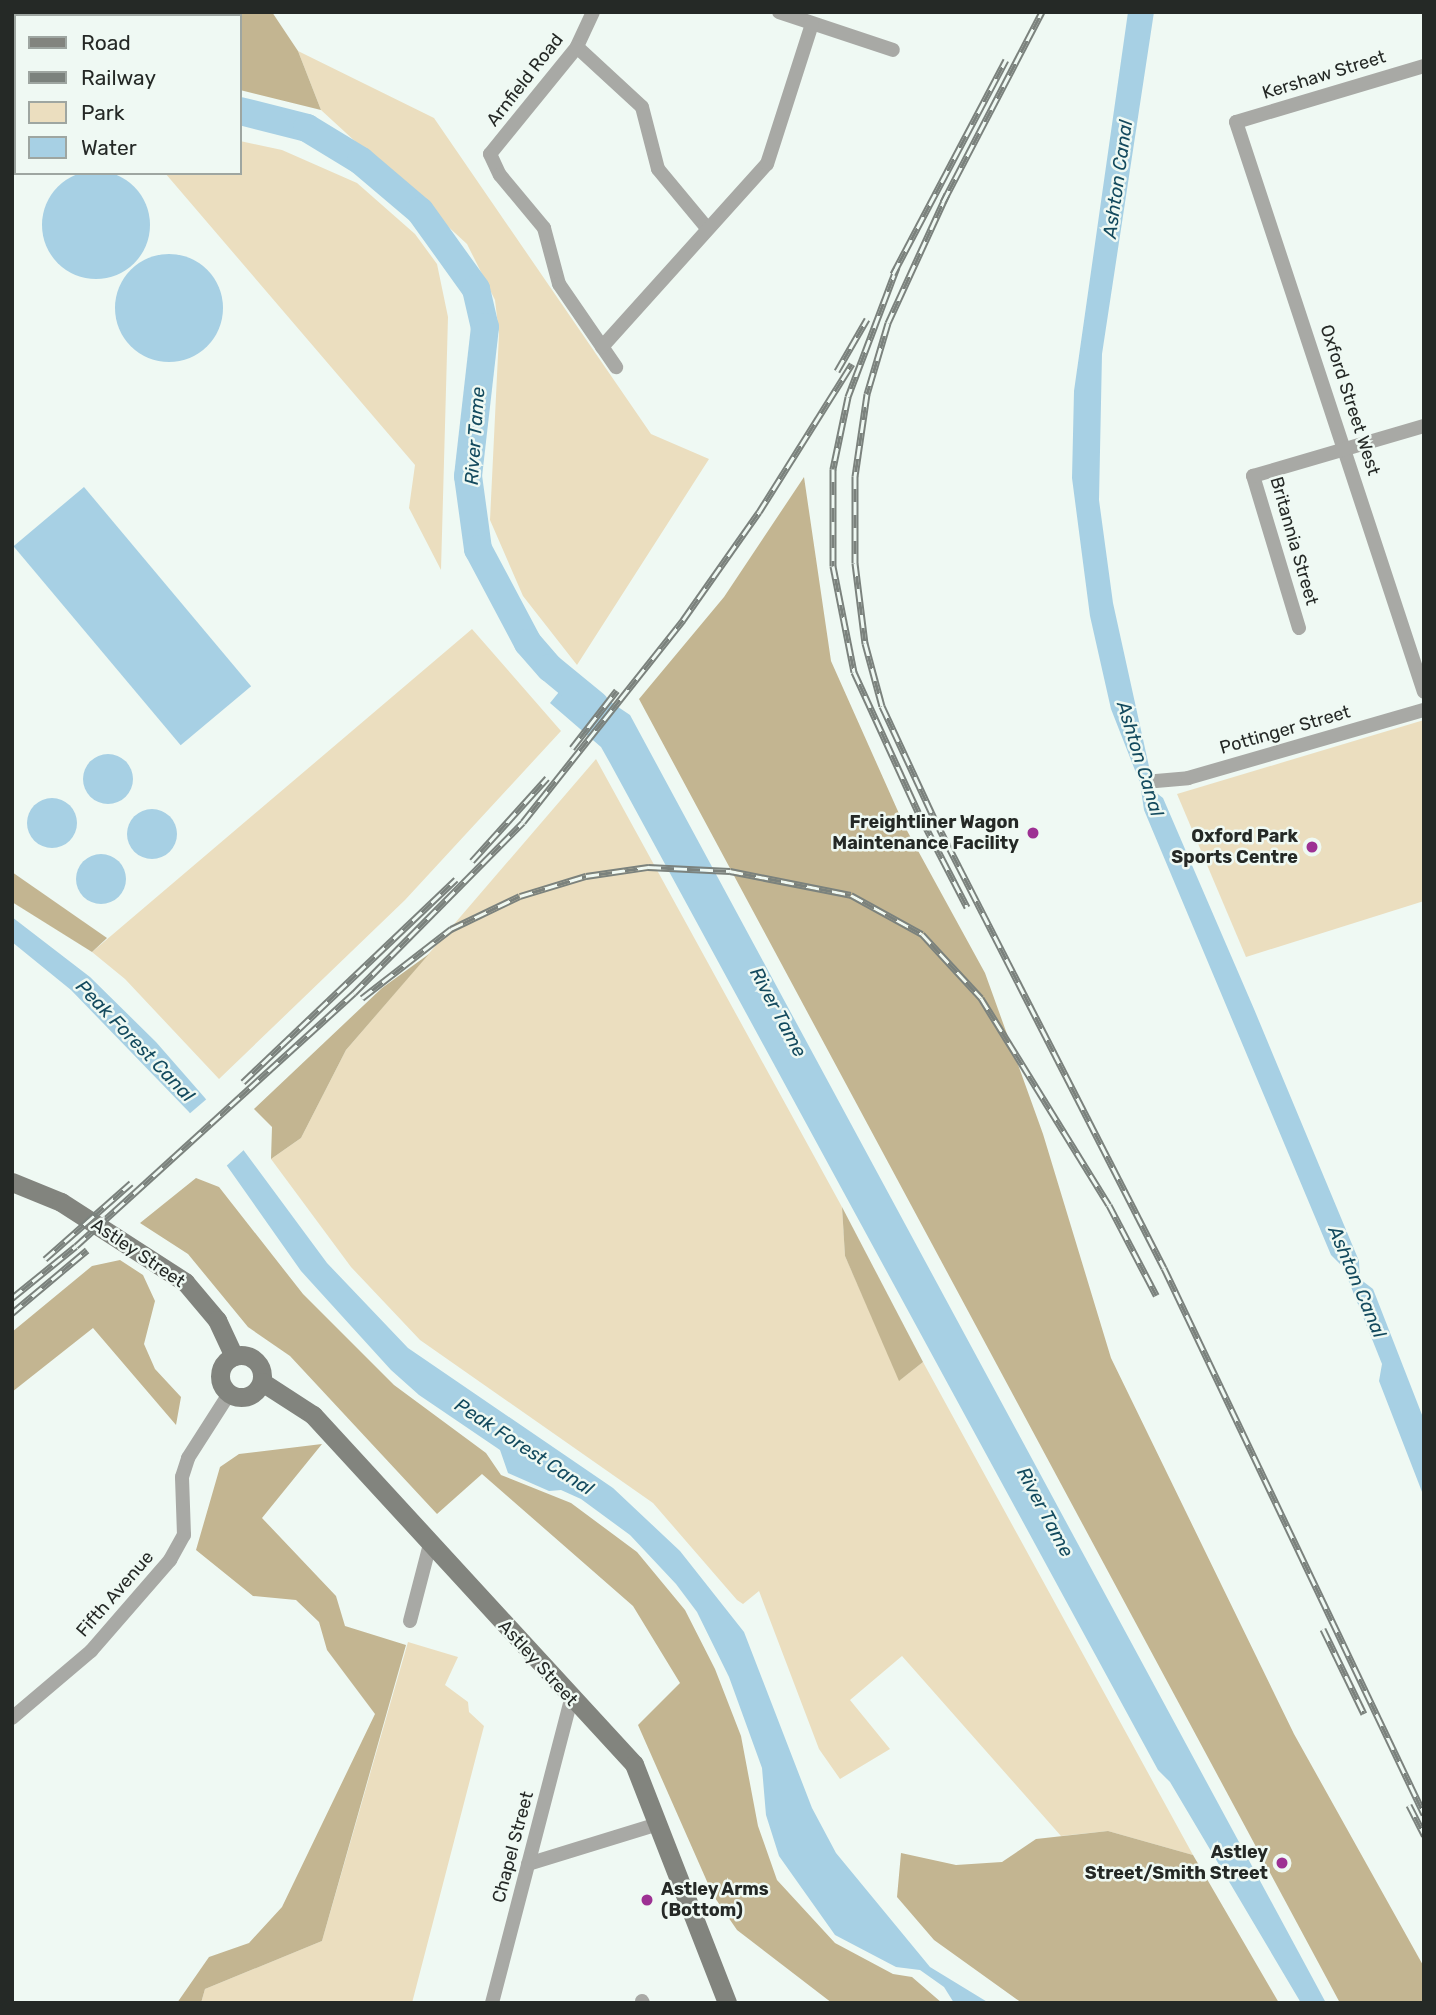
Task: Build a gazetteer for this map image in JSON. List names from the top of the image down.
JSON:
{
  "streets": {
    "main road": ["Astley Street"],
    "street": [
      "Kershaw Street",
      "Arnfield Road",
      "Oxford Street West",
      "Britannia Street",
      "Pottinger Street",
      "Fifth Avenue",
      "Chapel Street"
    ]
  },
  "crossings": [
    ["Kershaw Street", "Oxford Street West"],
    ["Oxford Street West", "Britannia Street"],
    ["Astley Street", "Fifth Avenue"],
    ["Astley Street", "Chapel Street"]
  ],
  "water": ["Ashton Canal", "River Tame", "Peak Forest Canal"],
  "places": [
    "Freightliner Wagon Maintenance Facility",
    "Oxford Park Sports Centre",
    "Astley Street/Smith Street",
    "Astley Arms (Bottom)"
  ],
  "legend": [
    "Road",
    "Railway",
    "Park",
    "Water"
  ]
}
